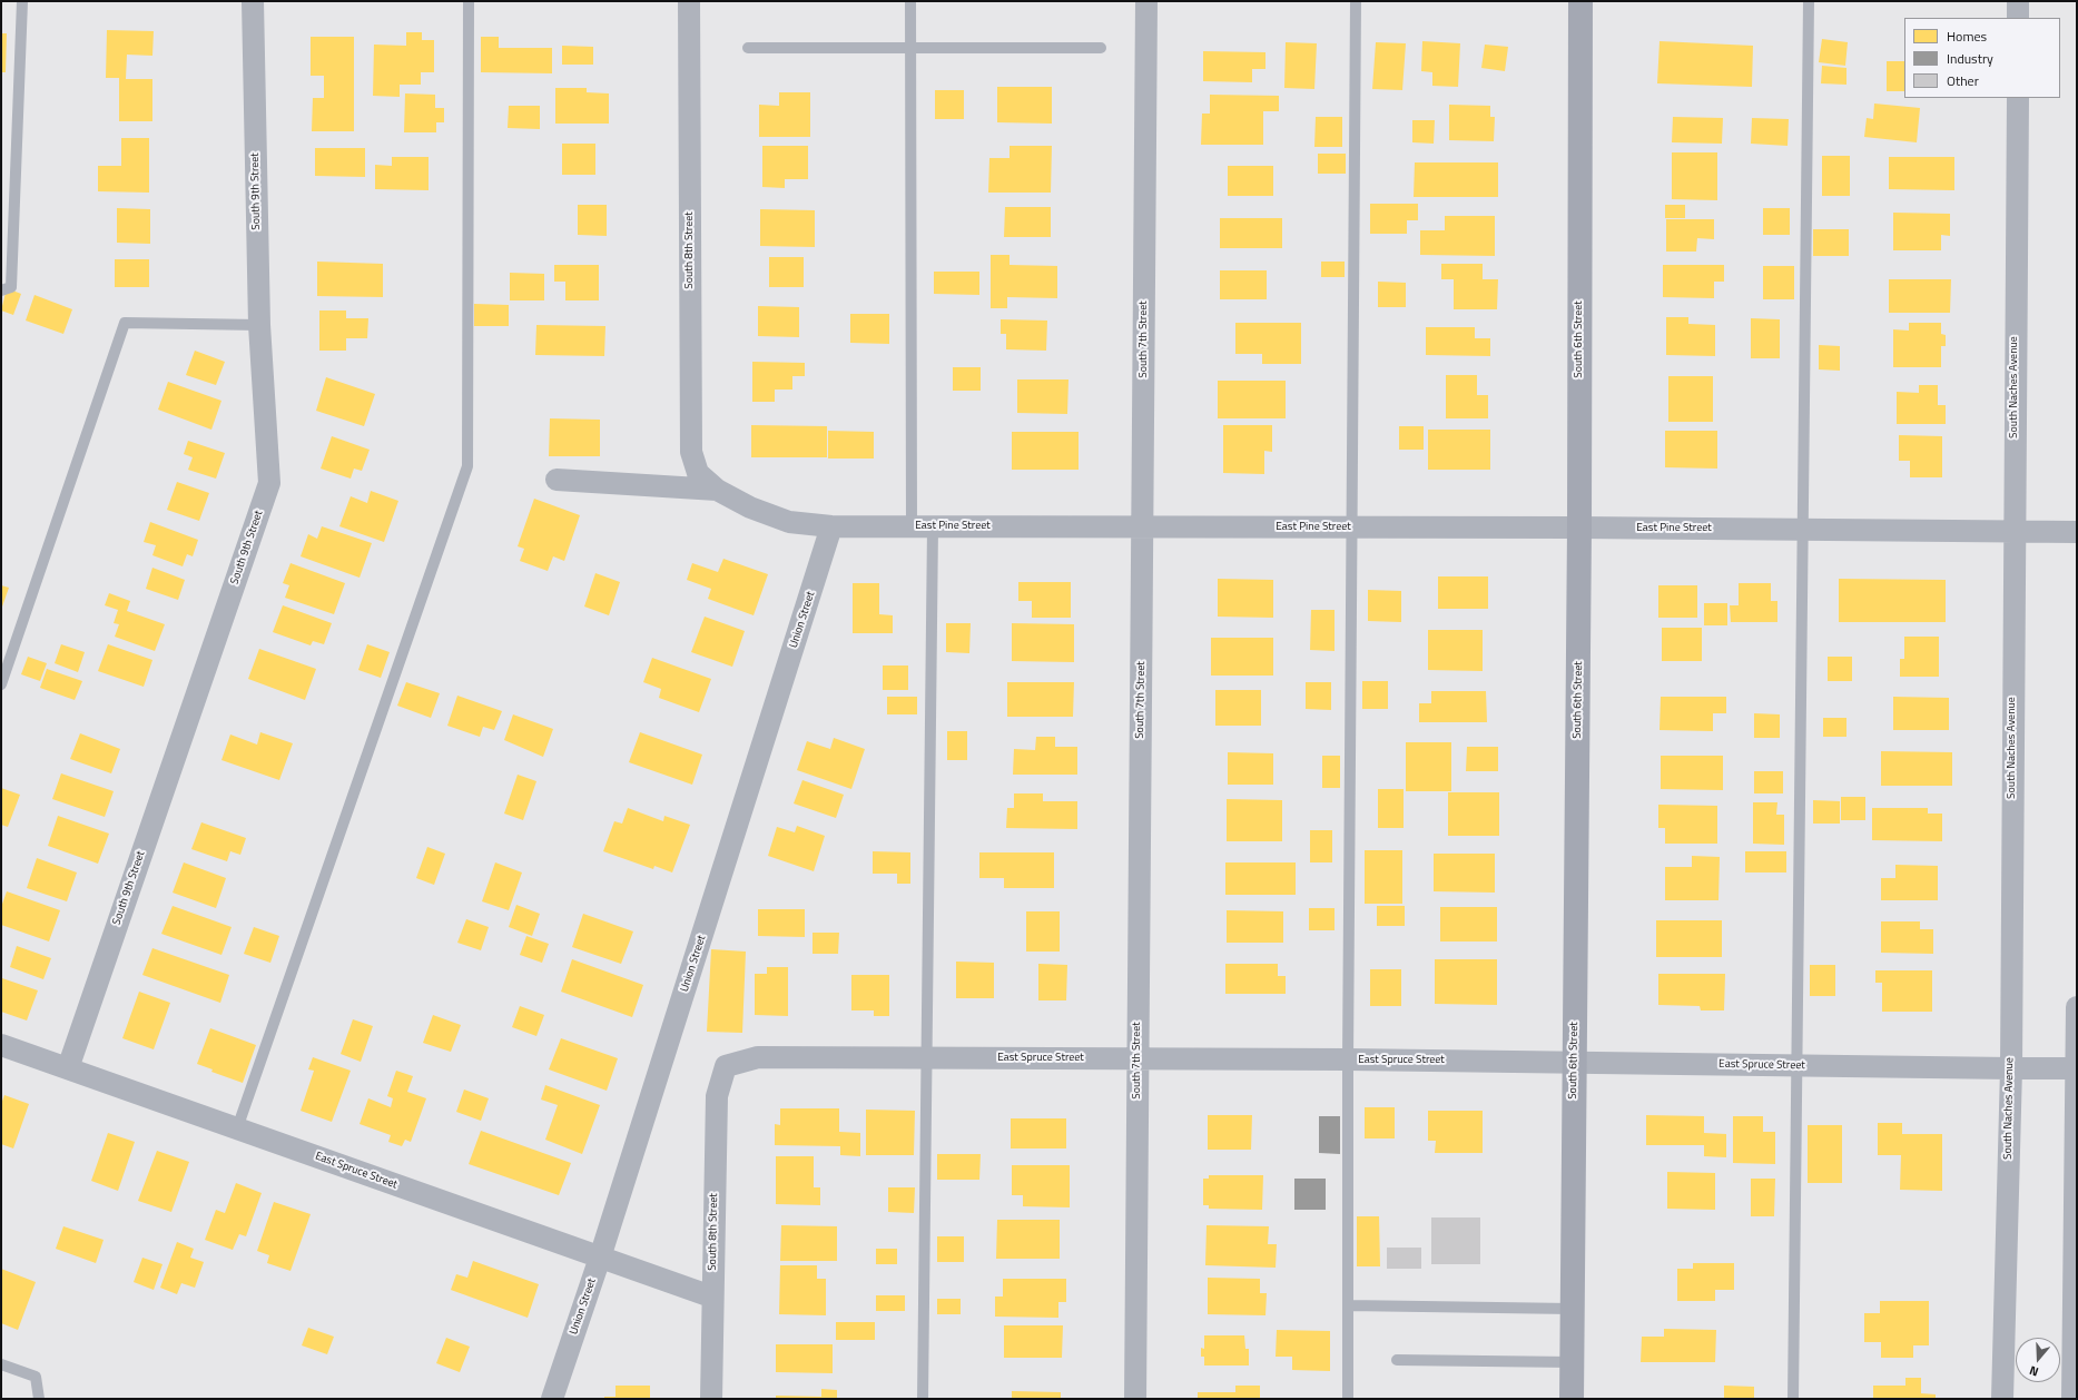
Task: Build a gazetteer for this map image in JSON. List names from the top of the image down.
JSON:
{
  "streets": {
    "street": [
      "South 9th Street",
      "South 8th Street",
      "South 7th Street",
      "South 6th Street",
      "South Naches Avenue",
      "East Pine Street",
      "Union Street",
      "East Spruce Street"
    ]
  },
  "crossings": [
    ["South 9th Street", "East Spruce Street"],
    ["South 8th Street", "East Pine Street"],
    ["South 8th Street", "East Spruce Street"],
    ["South 7th Street", "East Pine Street"],
    ["South 7th Street", "East Spruce Street"],
    ["South 6th Street", "East Pine Street"],
    ["South 6th Street", "East Spruce Street"],
    ["South Naches Avenue", "East Pine Street"],
    ["South Naches Avenue", "East Spruce Street"],
    ["East Pine Street", "Union Street"],
    ["Union Street", "East Spruce Street"]
  ],
  "legend": ["Homes", "Industry", "Other"],
  "north": "bottom"
}
